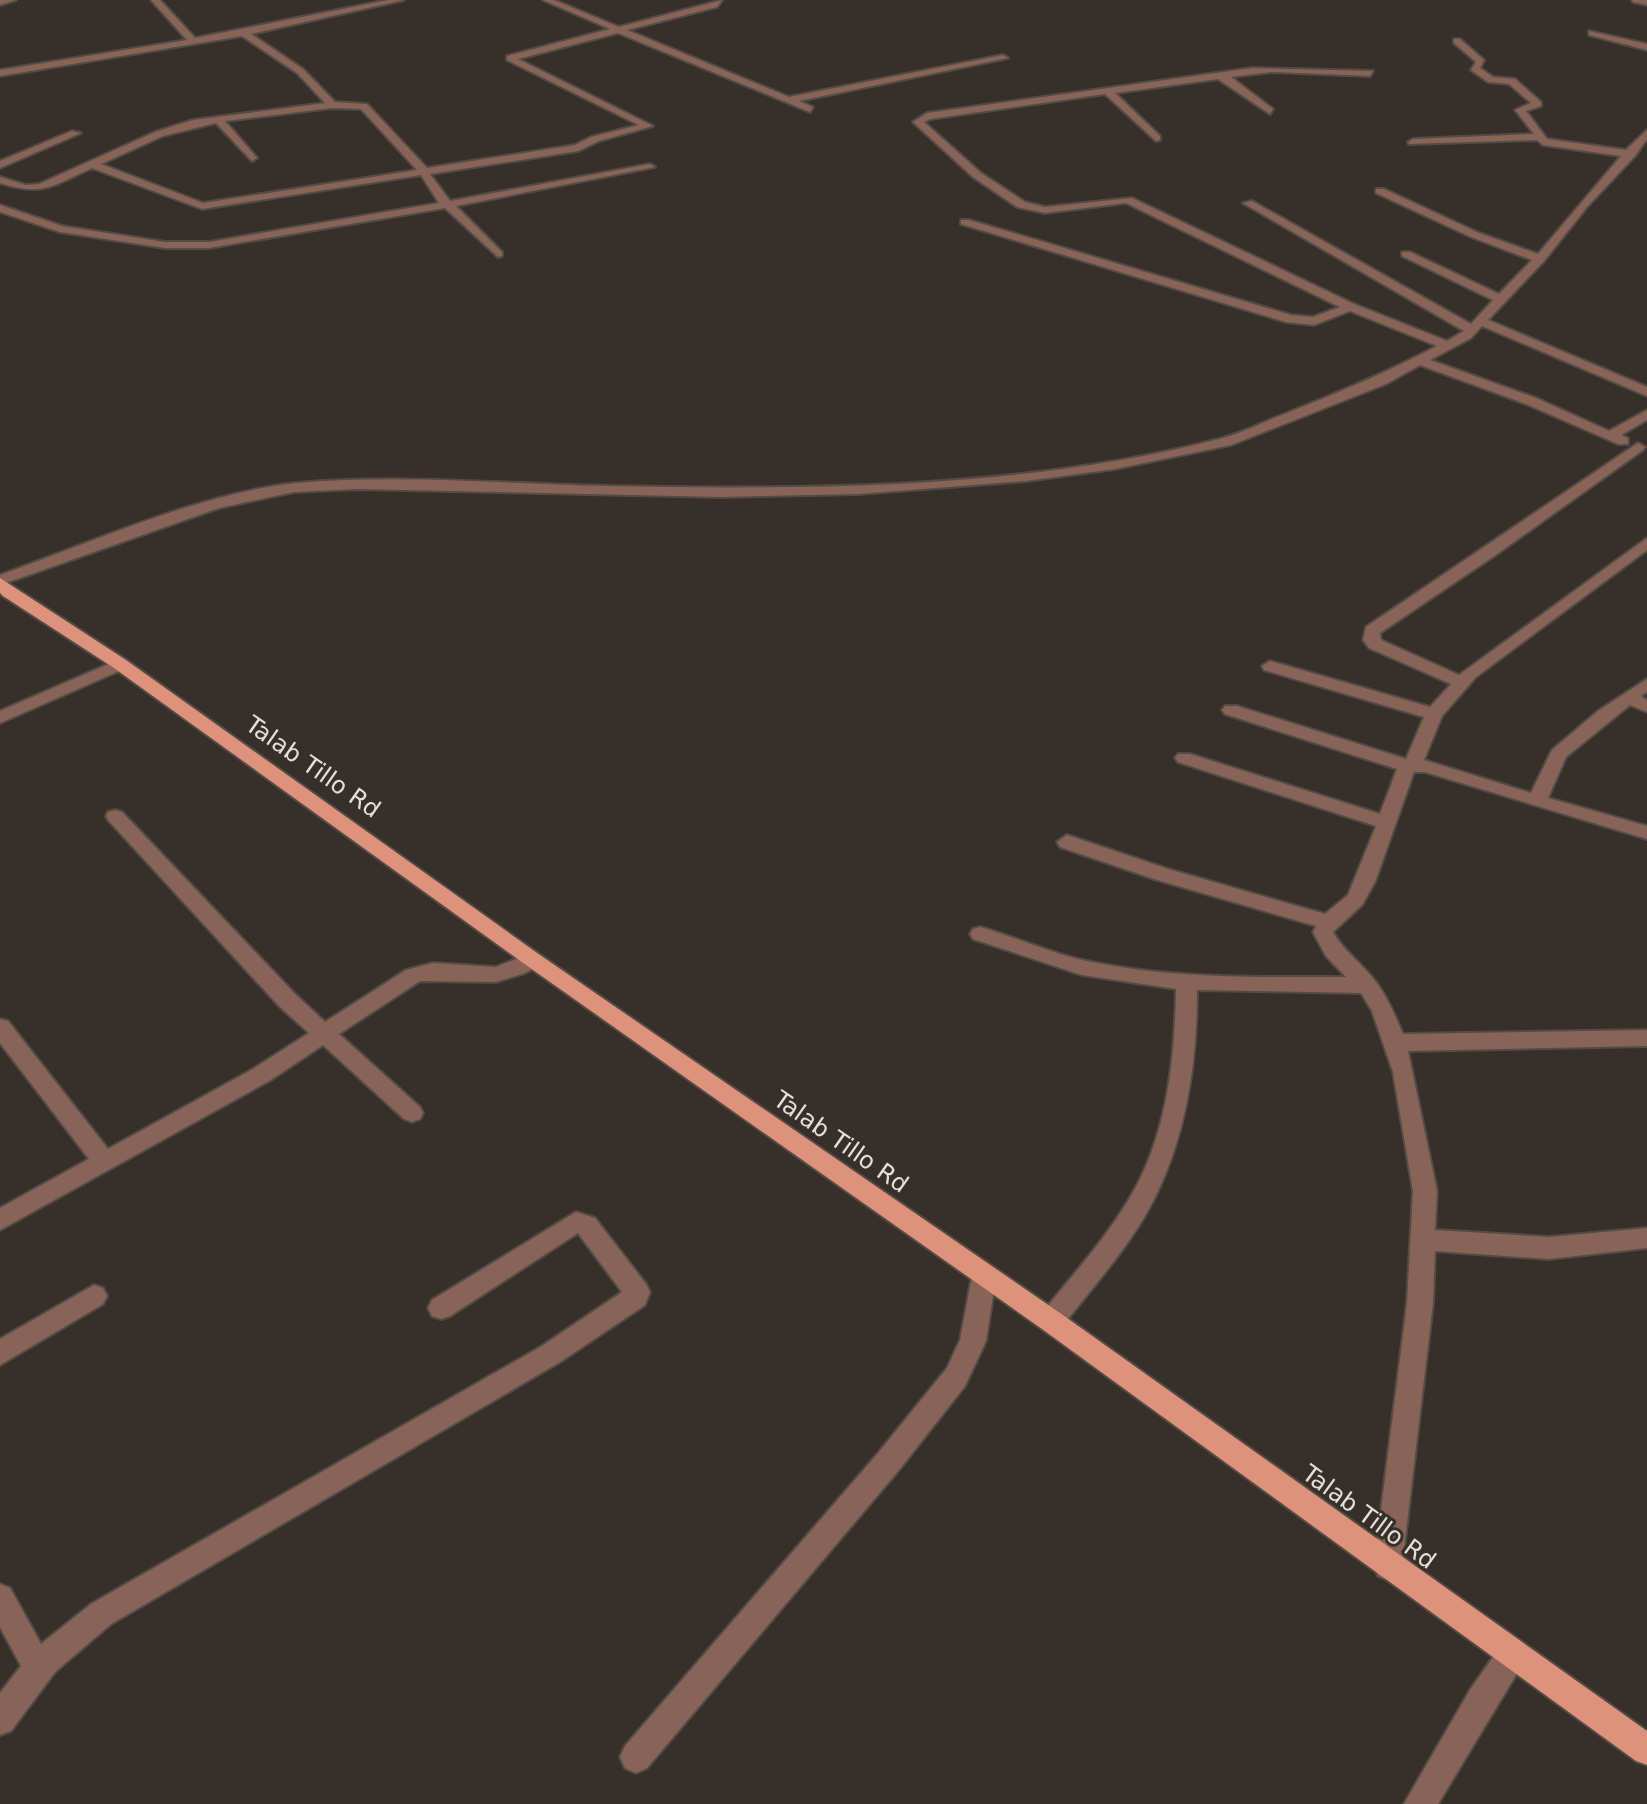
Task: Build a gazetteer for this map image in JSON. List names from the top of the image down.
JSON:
{
  "streets": {
    "main road": ["Talab Tillo Rd"]
  }
}
